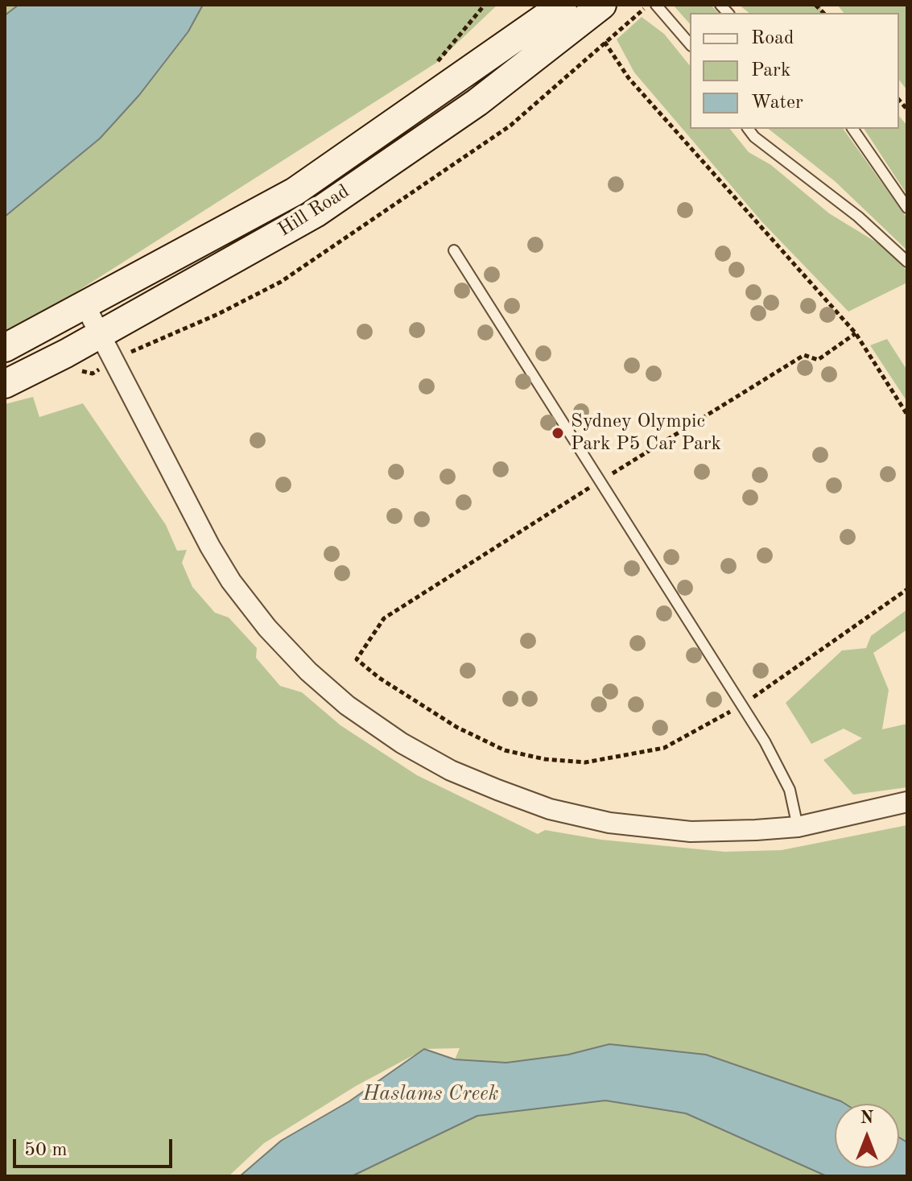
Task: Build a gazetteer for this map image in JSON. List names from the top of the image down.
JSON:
{
  "streets": {
    "main road": ["Hill Road"]
  },
  "water": ["Haslams Creek"],
  "places": ["Sydney Olympic Park P5 Car Park"],
  "legend": ["Road", "Park", "Water"],
  "scale_bar": "50 m",
  "north": "top"
}
